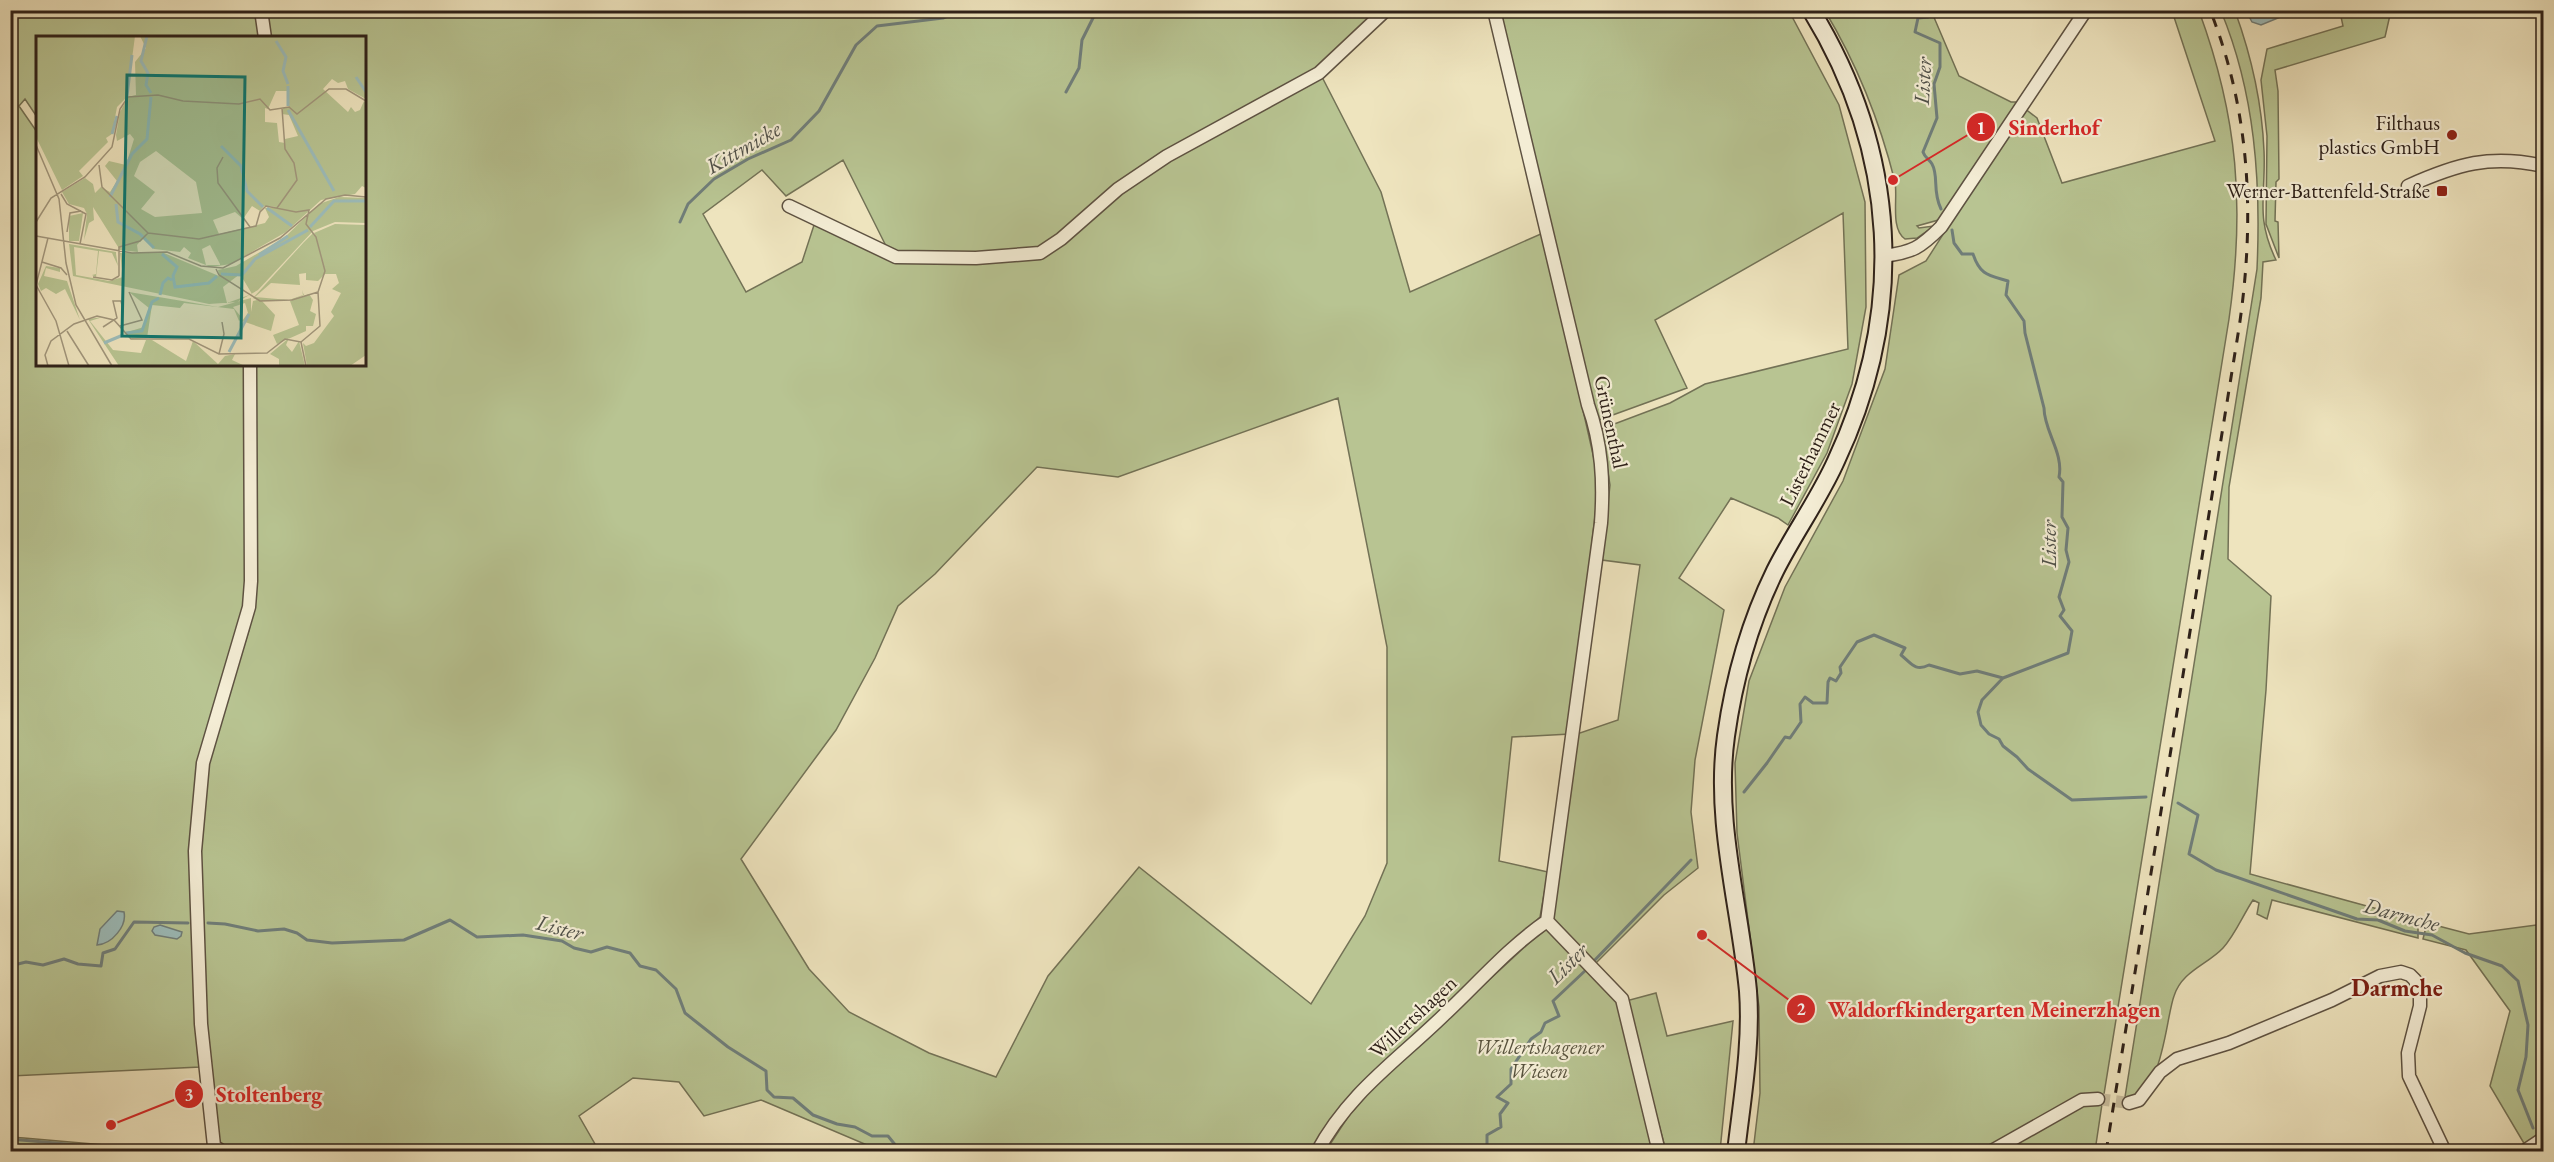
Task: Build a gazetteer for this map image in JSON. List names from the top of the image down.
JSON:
{
  "streets": {
    "main road": ["Listerhammer"],
    "street": ["Grünenthal", "Willertshagen"]
  },
  "crossings": [
    ["Grünenthal", "Willertshagen"]
  ],
  "districts": ["Darmche"],
  "water": ["Lister", "Kittmicke", "Darmche"],
  "parks": ["Willertshagener Wiesen"],
  "places": {
    "other": [
      "Filthaus plastics GmbH",
      "Sinderhof",
      "Waldorfkindergarten Meinerzhagen",
      "Stoltenberg"
    ],
    "transit": ["Werner-Battenfeld-Straße"]
  }
}
